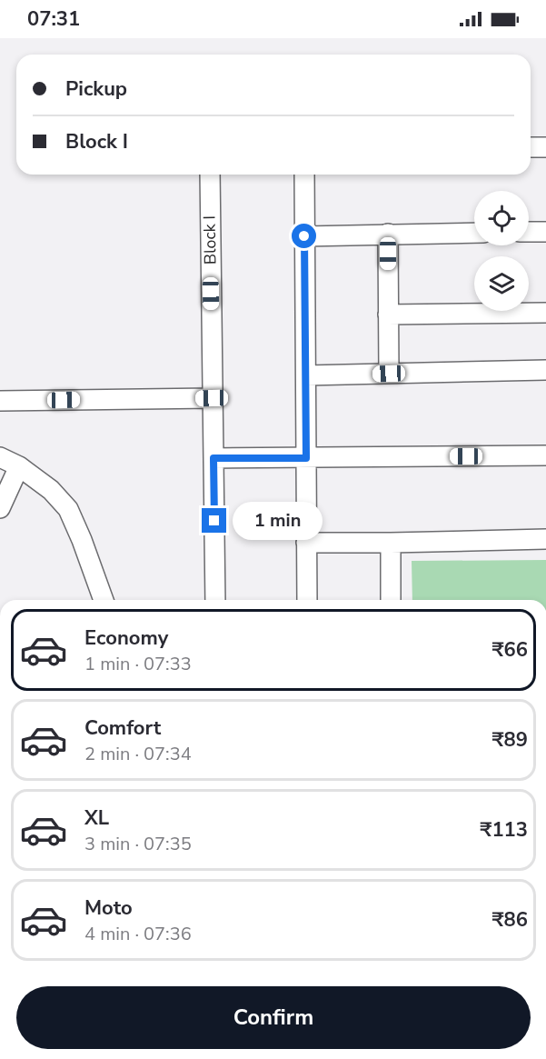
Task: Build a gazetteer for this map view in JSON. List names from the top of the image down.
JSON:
{
  "streets": {
    "street": ["Block I"]
  },
  "page": {
    "status": "07:31",
    "banner": ["Pickup", "Block I"],
    "bubble": "1 min",
    "list": [
      {
        "name": "Economy",
        "note": "1 min · 07:33",
        "value": "₹66"
      },
      {
        "name": "Comfort",
        "note": "2 min · 07:34",
        "value": "₹89"
      },
      {
        "name": "XL",
        "note": "3 min · 07:35",
        "value": "₹113"
      },
      {
        "name": "Moto",
        "note": "4 min · 07:36",
        "value": "₹86"
      }
    ],
    "buttons": "Confirm"
  }
}
